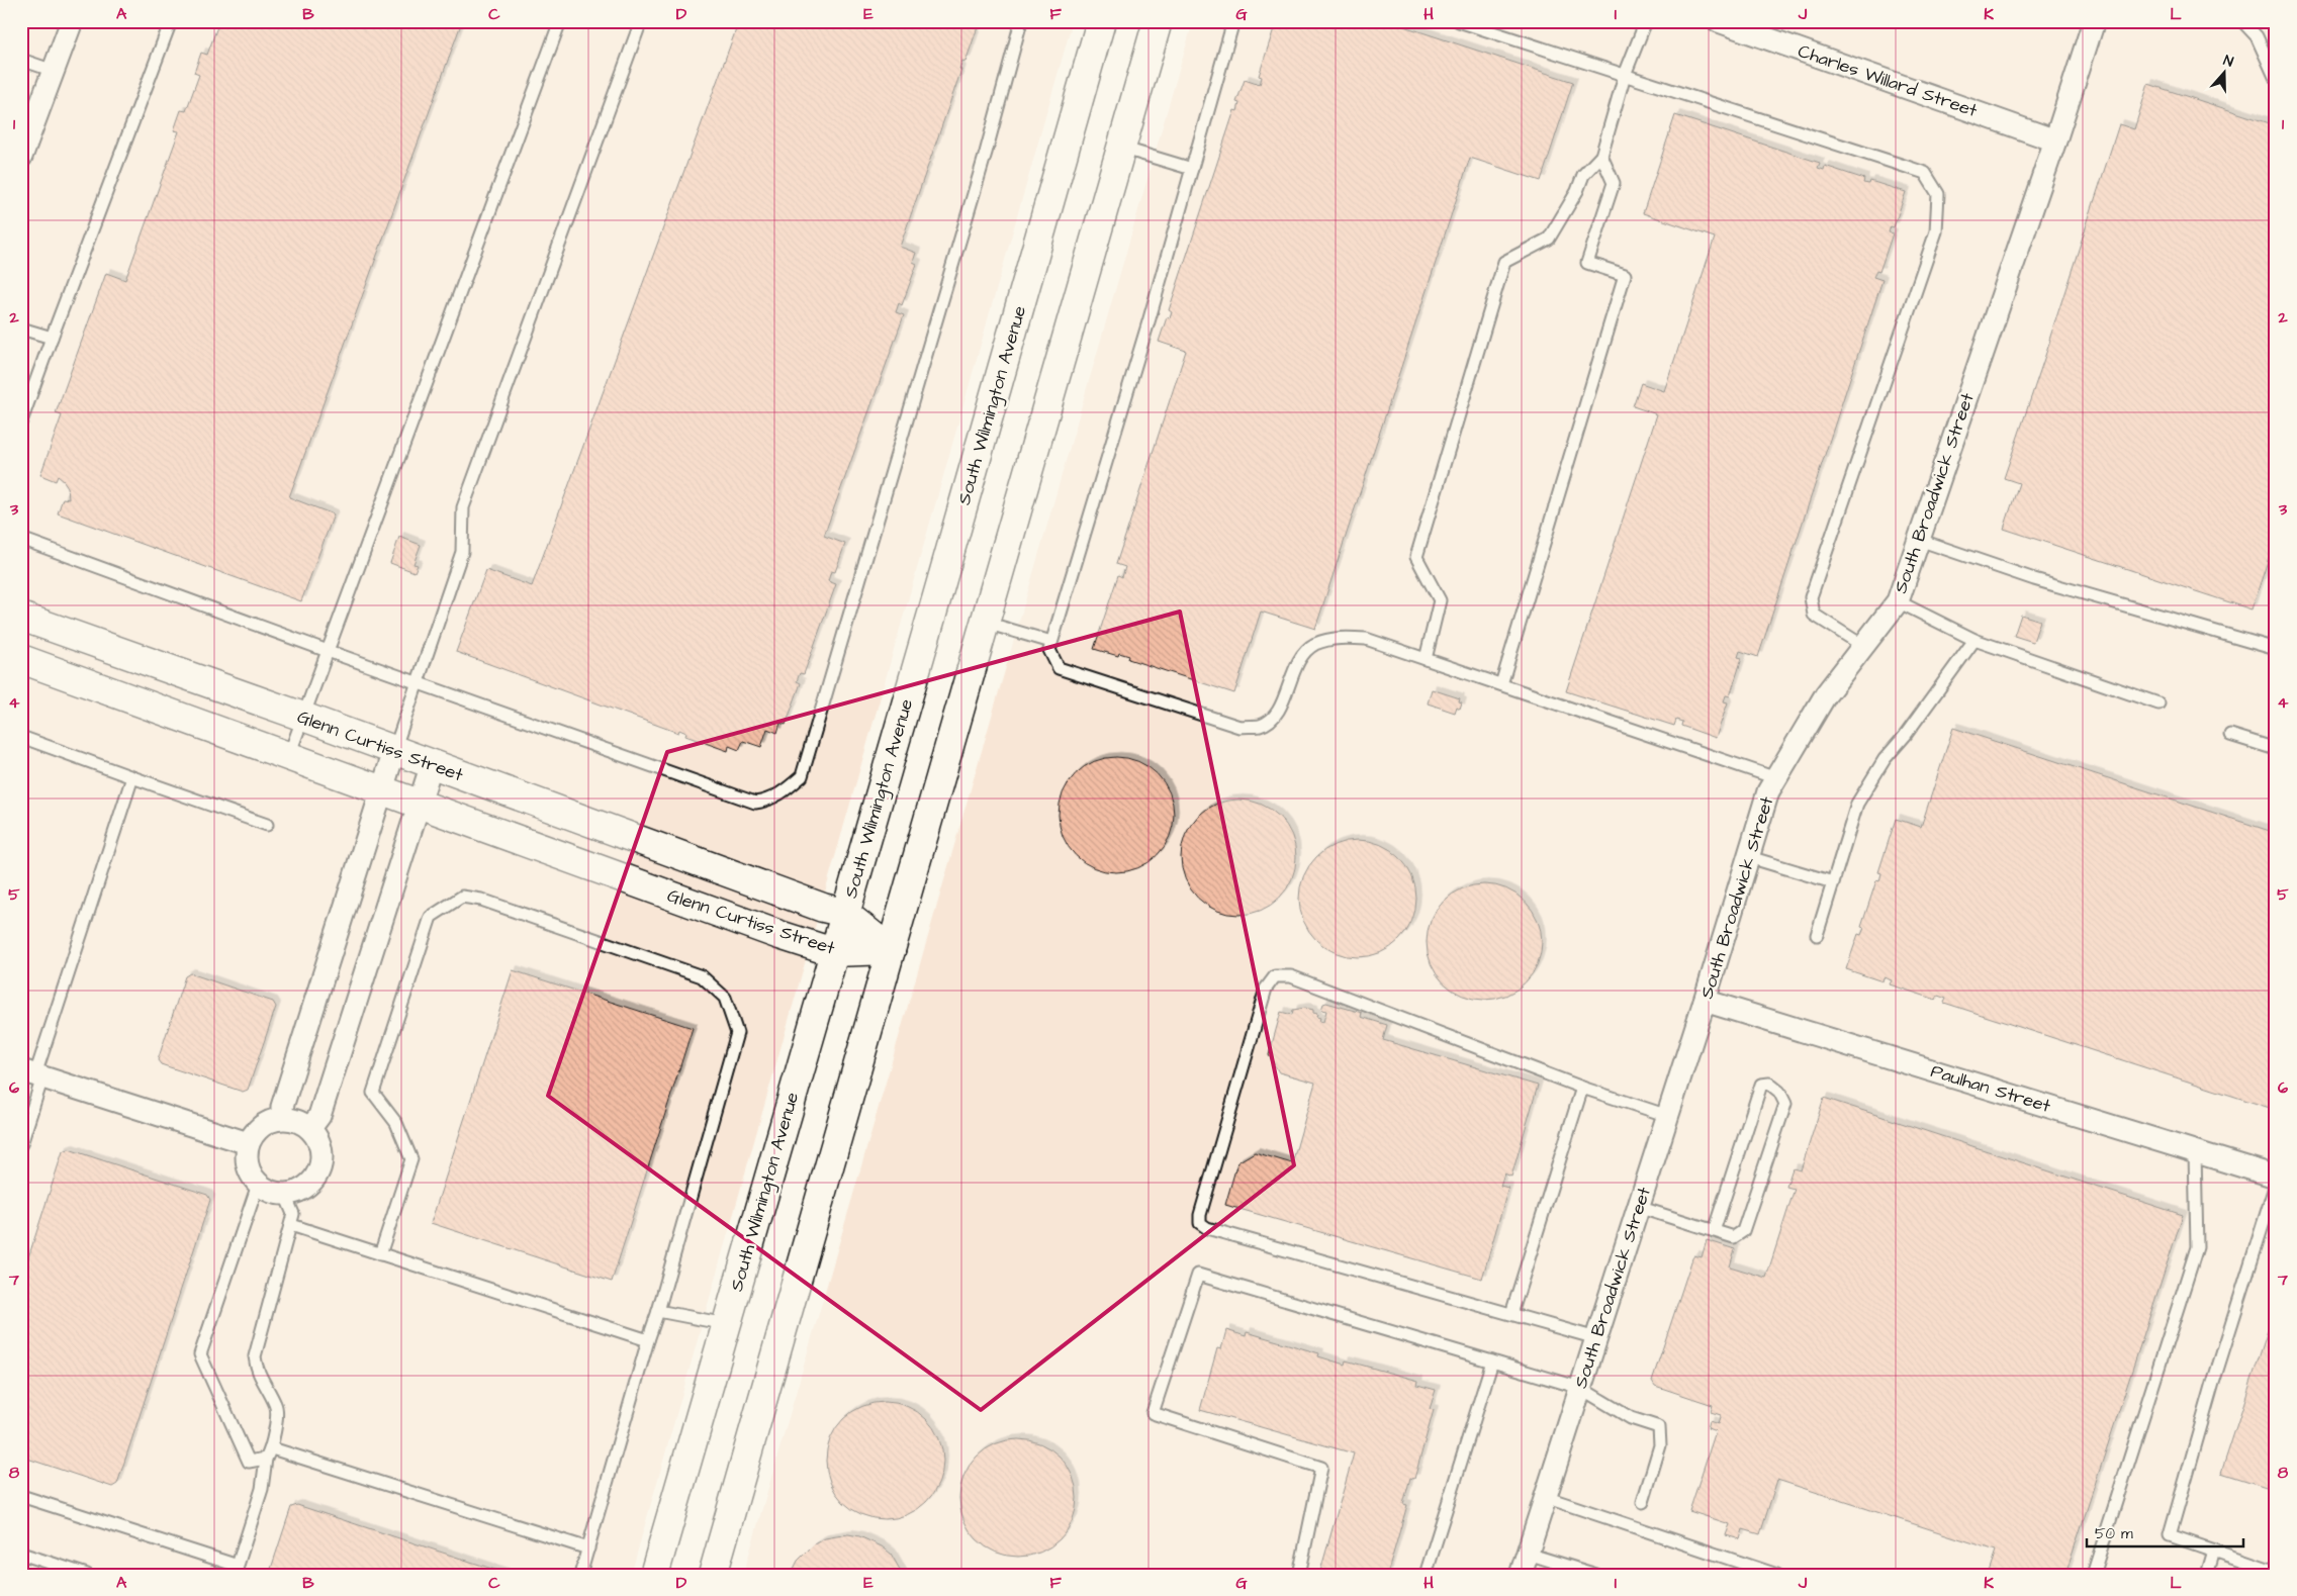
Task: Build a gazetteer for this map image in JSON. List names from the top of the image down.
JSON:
{
  "streets": {
    "main road": ["South Wilmington Avenue", "Glenn Curtiss Street"],
    "street": ["Charles Willard Street", "South Broadwick Street", "Paulhan Street"]
  },
  "crossings": [
    ["Charles Willard Street", "South Broadwick Street"],
    ["South Wilmington Avenue", "Glenn Curtiss Street"],
    ["South Broadwick Street", "Paulhan Street"]
  ],
  "scale_bar": "50 m",
  "north": "top",
  "grid": {
    "columns": [
      "A",
      "B",
      "C",
      "D",
      "E",
      "F",
      "G",
      "H",
      "I",
      "J",
      "K",
      "L"
    ],
    "rows": [
      "1",
      "2",
      "3",
      "4",
      "5",
      "6",
      "7",
      "8"
    ]
  }
}
